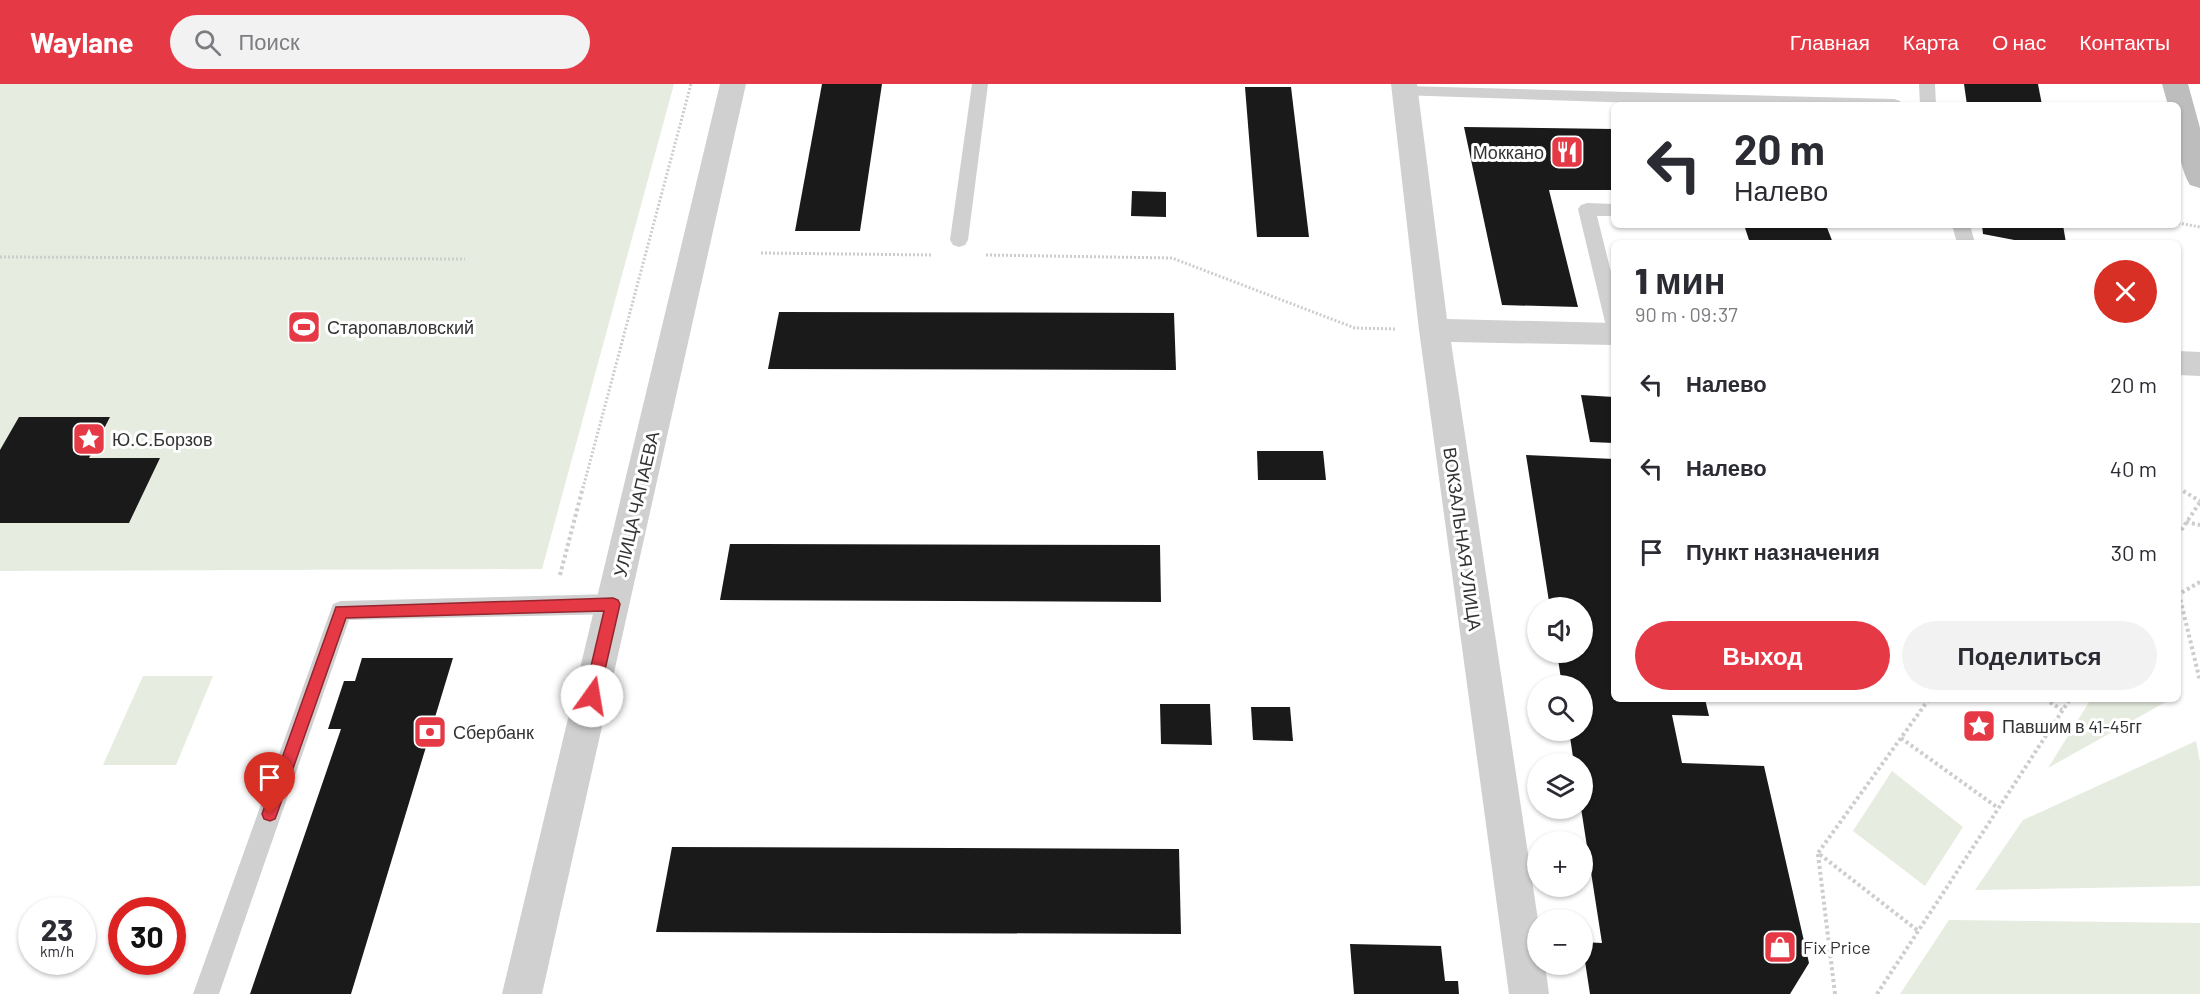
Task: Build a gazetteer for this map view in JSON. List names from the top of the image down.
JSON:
{
  "streets": {
    "street": ["УЛИЦА ЧАПАЕВА", "ВОКЗАЛЬНАЯ УЛИЦА"]
  },
  "places": {
    "restaurant": ["Моккано"],
    "sports": ["Старопавловский"],
    "place": ["Ю.С.Борзов", "Павшим в 41-45гг"],
    "bank": ["Сбербанк"],
    "shop": ["Fix Price"]
  },
  "page": {
    "header": "Waylane",
    "search": "Поиск",
    "nav": [
      "Главная",
      "Карта",
      "О нас",
      "Контакты"
    ],
    "turn": ["20 m", "Налево"],
    "heading": ["1 мин", "90 m · 09:37"],
    "list": [
      {
        "name": "Налево",
        "value": "20 m"
      },
      {
        "name": "Налево",
        "value": "40 m"
      },
      {
        "name": "Пункт назначения",
        "value": "30 m"
      }
    ],
    "map_buttons": ["+", "−"],
    "buttons": ["Выход", "Поделиться"],
    "speed": "23 km/h",
    "limit": "30"
  }
}
